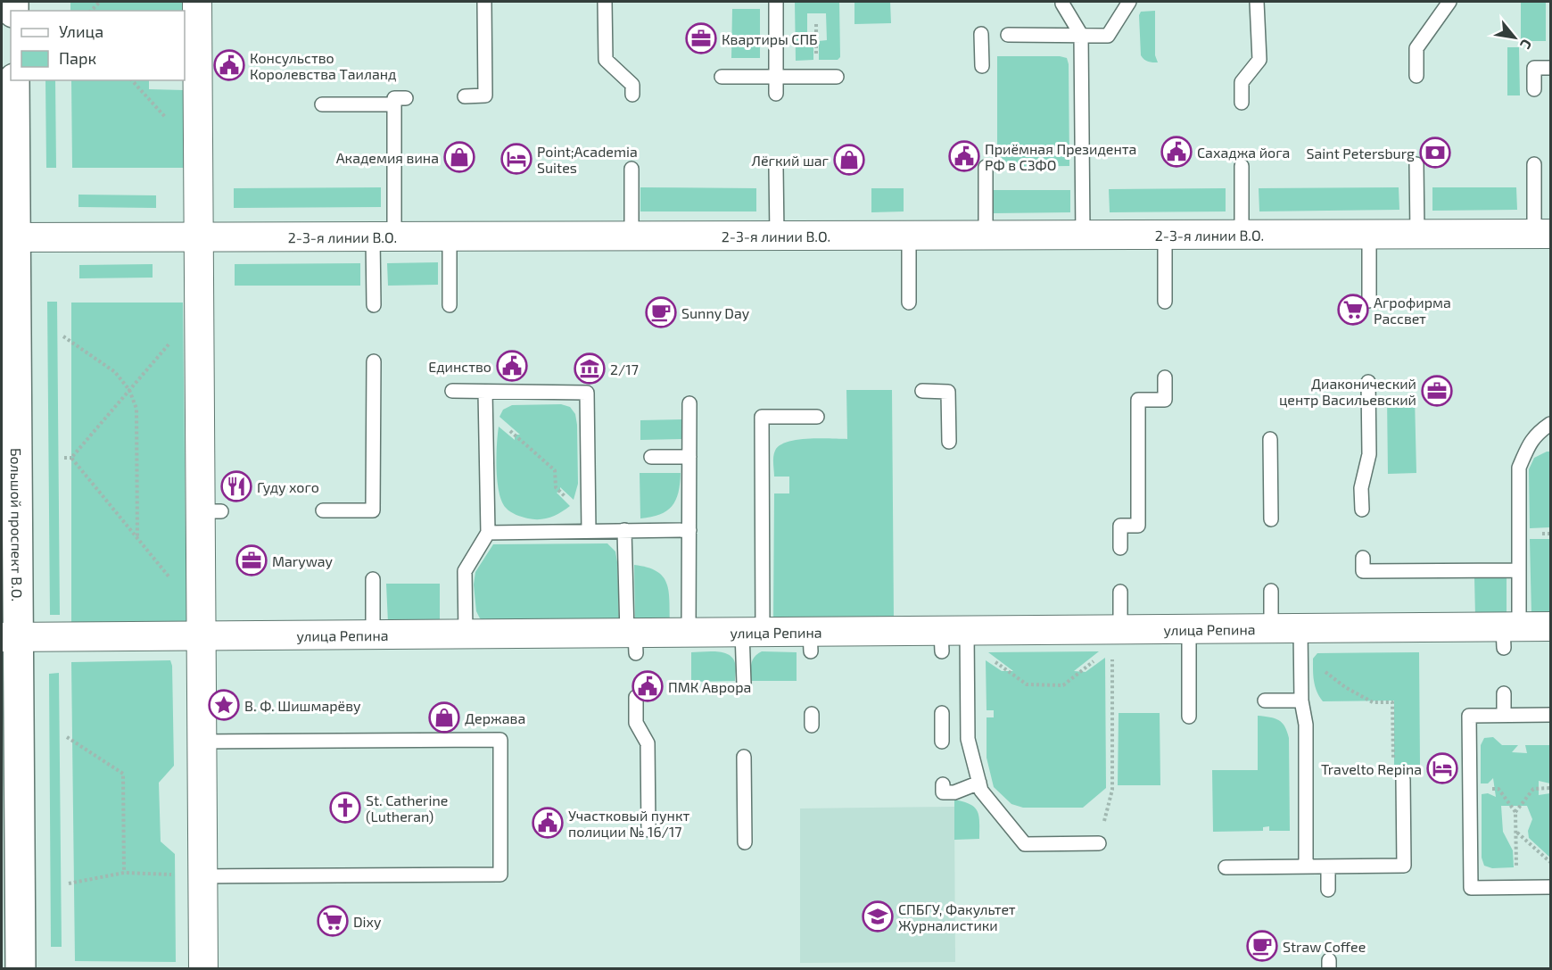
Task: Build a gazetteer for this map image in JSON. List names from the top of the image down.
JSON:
{
  "streets": {
    "main road": ["Большой проспект В.О."],
    "street": ["2-3-я линии В.О.", "улица Репина"]
  },
  "crossings": [
    ["2-3-я линии В.О.", "Большой проспект В.О."],
    ["Большой проспект В.О.", "улица Репина"]
  ],
  "places": {
    "office": ["Квартиры СПБ", "Диаконический центр Васильевский", "Maryway"],
    "public building": [
      "Консульство Королевства Таиланд",
      "Сахаджа йога",
      "Приёмная Президента РФ в СЗФО",
      "Единство",
      "ПМК Аврора",
      "Участковый пункт полиции № 16/17"
    ],
    "bank": ["Saint Petersburg"],
    "shop": ["Академия вина", "Лёгкий шаг", "Держава"],
    "hotel": ["Point;Academia Suites", "Travelto Repina"],
    "supermarket": ["Агрофирма Рассвет", "Dixy"],
    "cafe": ["Sunny Day", "Straw Coffee"],
    "museum": ["2/17"],
    "restaurant": ["Гуду хого"],
    "place": ["В. Ф. Шишмарёву"],
    "church": ["St. Catherine (Lutheran)"],
    "school or university": ["СПБГУ, Факультет Журналистики"]
  },
  "legend": ["Улица", "Парк"],
  "north": "bottom right"
}
